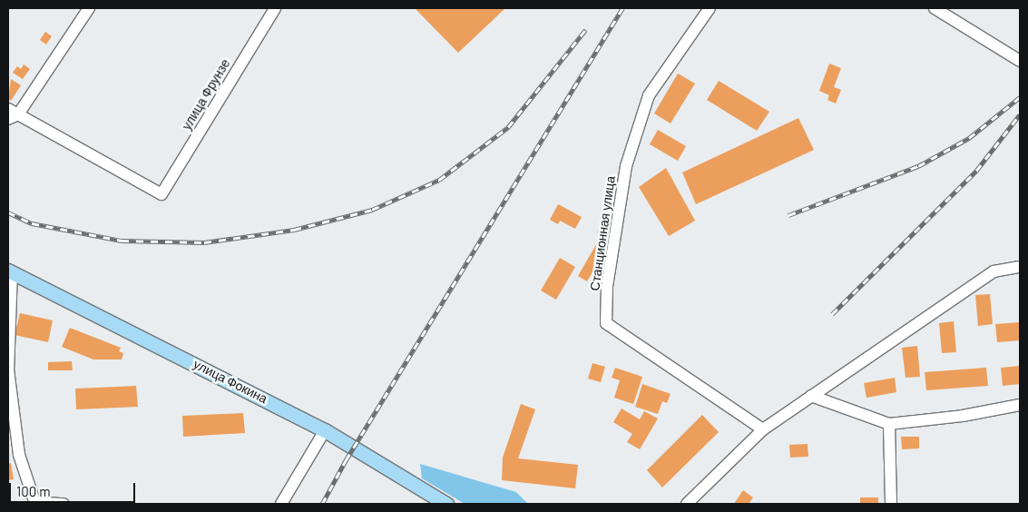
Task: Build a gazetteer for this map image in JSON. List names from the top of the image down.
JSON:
{
  "streets": {
    "main road": ["улица Фокина"],
    "street": ["улица Фрунзе", "Станционная улица"]
  },
  "scale_bar": "100 m"
}
